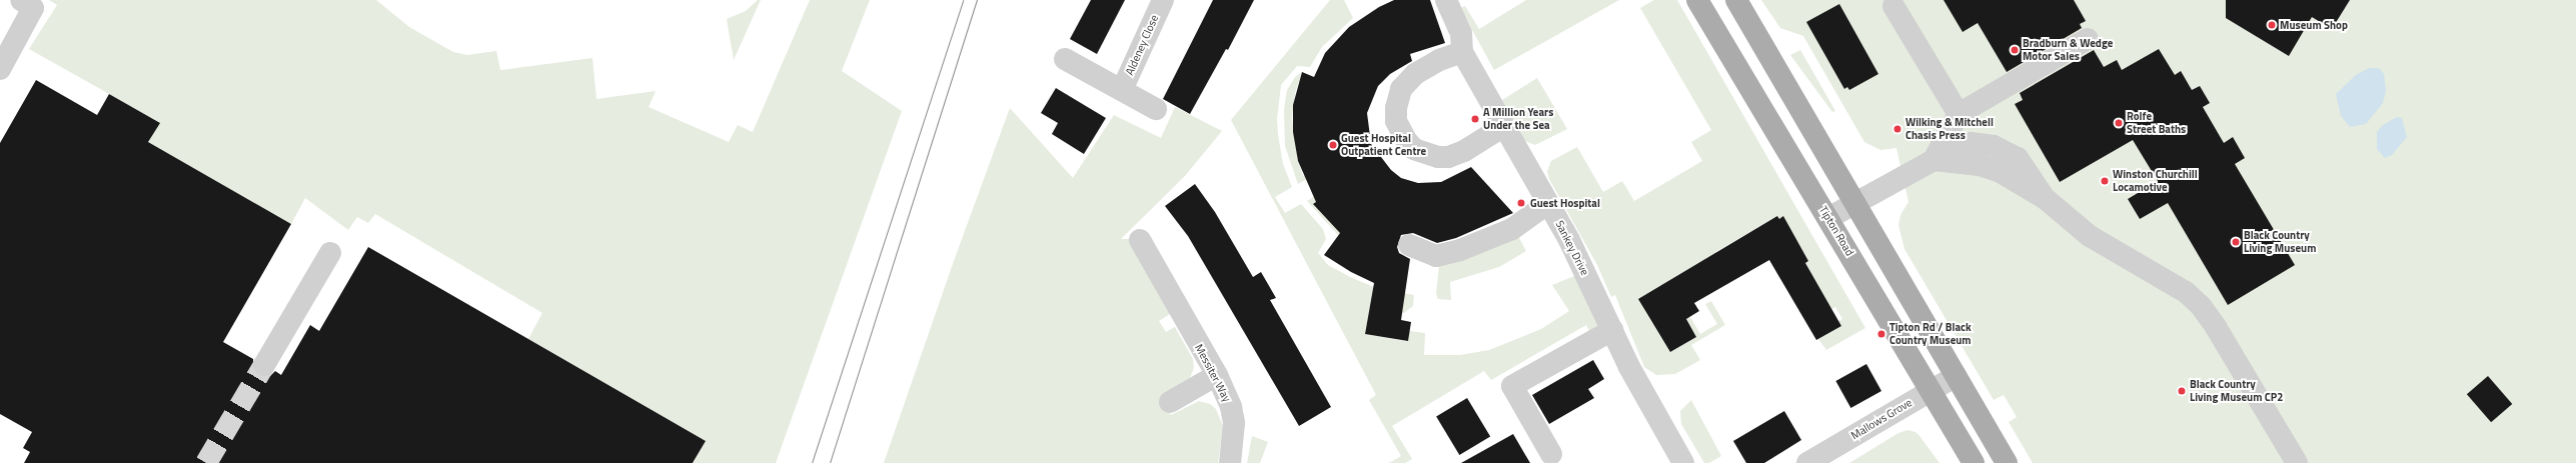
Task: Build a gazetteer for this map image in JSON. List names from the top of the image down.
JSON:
{
  "streets": {
    "main road": ["Tipton Road"],
    "street": [
      "Aldeney Close",
      "Sankey Drive",
      "Messiter Way",
      "Mallows Grove"
    ]
  },
  "crossings": [
    ["Tipton Road", "Mallows Grove"]
  ],
  "places": [
    "Museum Shop",
    "Bradburn & Wedge Motor Sales",
    "A Million Years Under the Sea",
    "Rolfe Street Baths",
    "Wilking & Mitchell Chasis Press",
    "Guest Hospital Outpatient Centre",
    "Winston Churchill Locamotive",
    "Guest Hospital",
    "Black Country Living Museum",
    "Tipton Rd / Black Country Museum",
    "Black Country Living Museum CP2"
  ]
}
